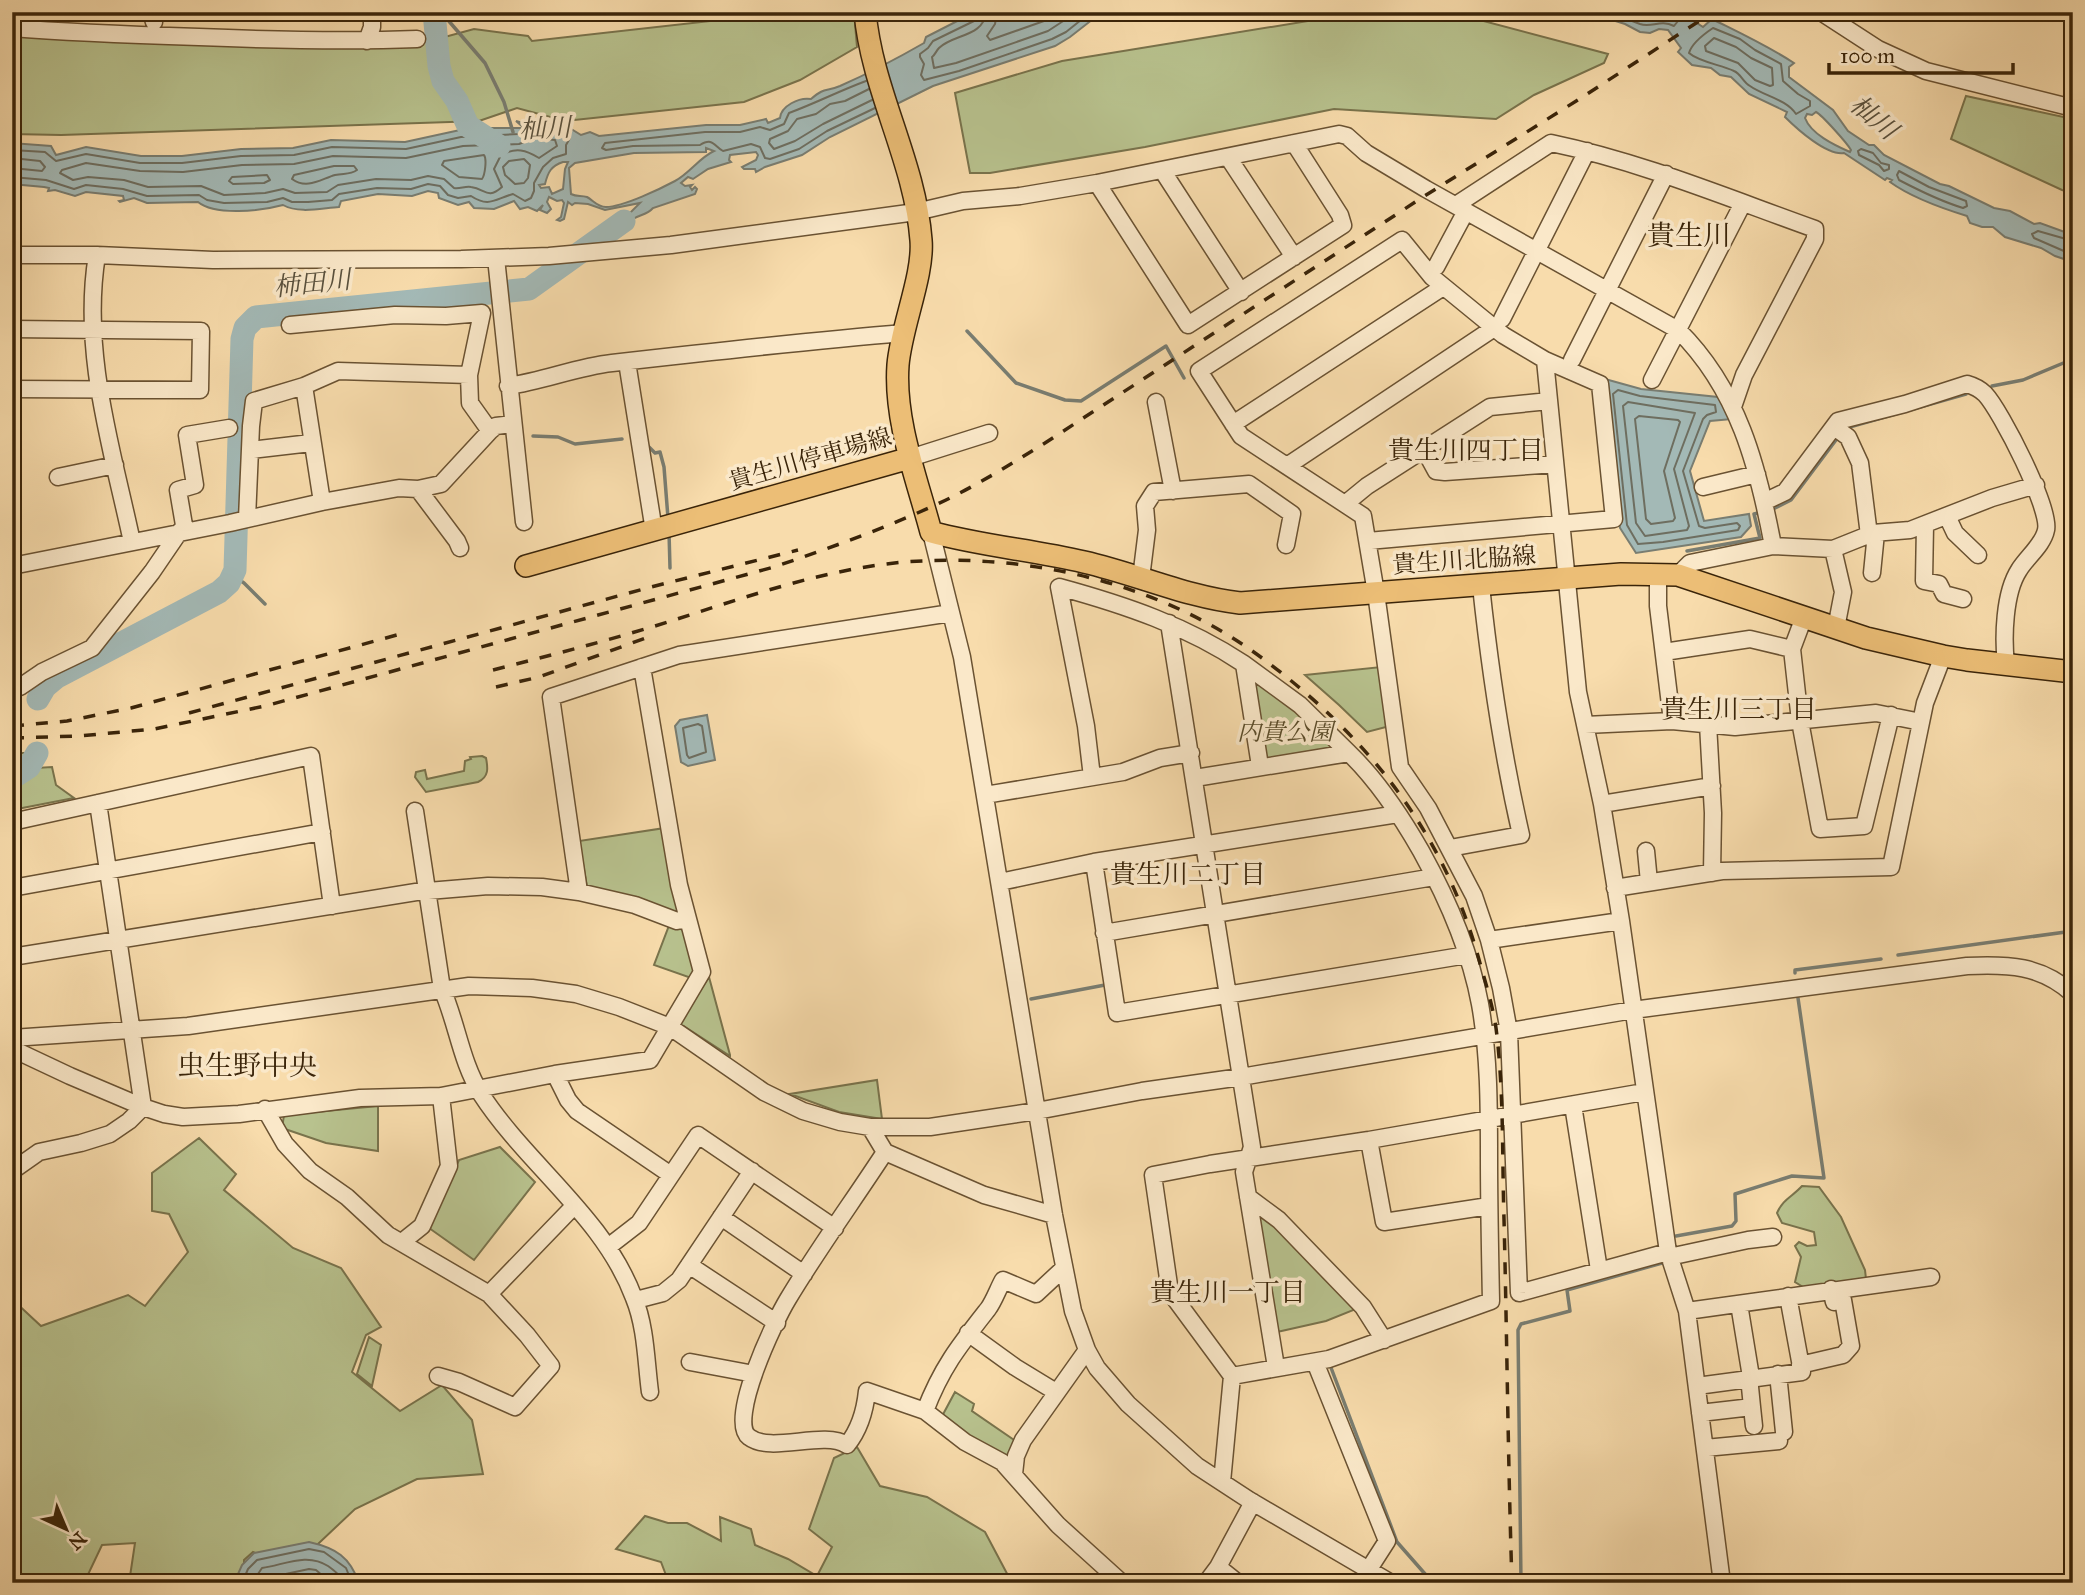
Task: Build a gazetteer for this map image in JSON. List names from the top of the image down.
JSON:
{
  "streets": {
    "main road": ["貴生川停車場線", "貴生川北脇線"]
  },
  "districts": [
    "貴生川",
    "貴生川四丁目",
    "貴生川三丁目",
    "貴生川二丁目",
    "虫生野中央",
    "貴生川一丁目"
  ],
  "water": ["杣川", "柿田川"],
  "parks": ["内貴公園"],
  "scale_bar": "100 m",
  "north": "bottom right"
}
